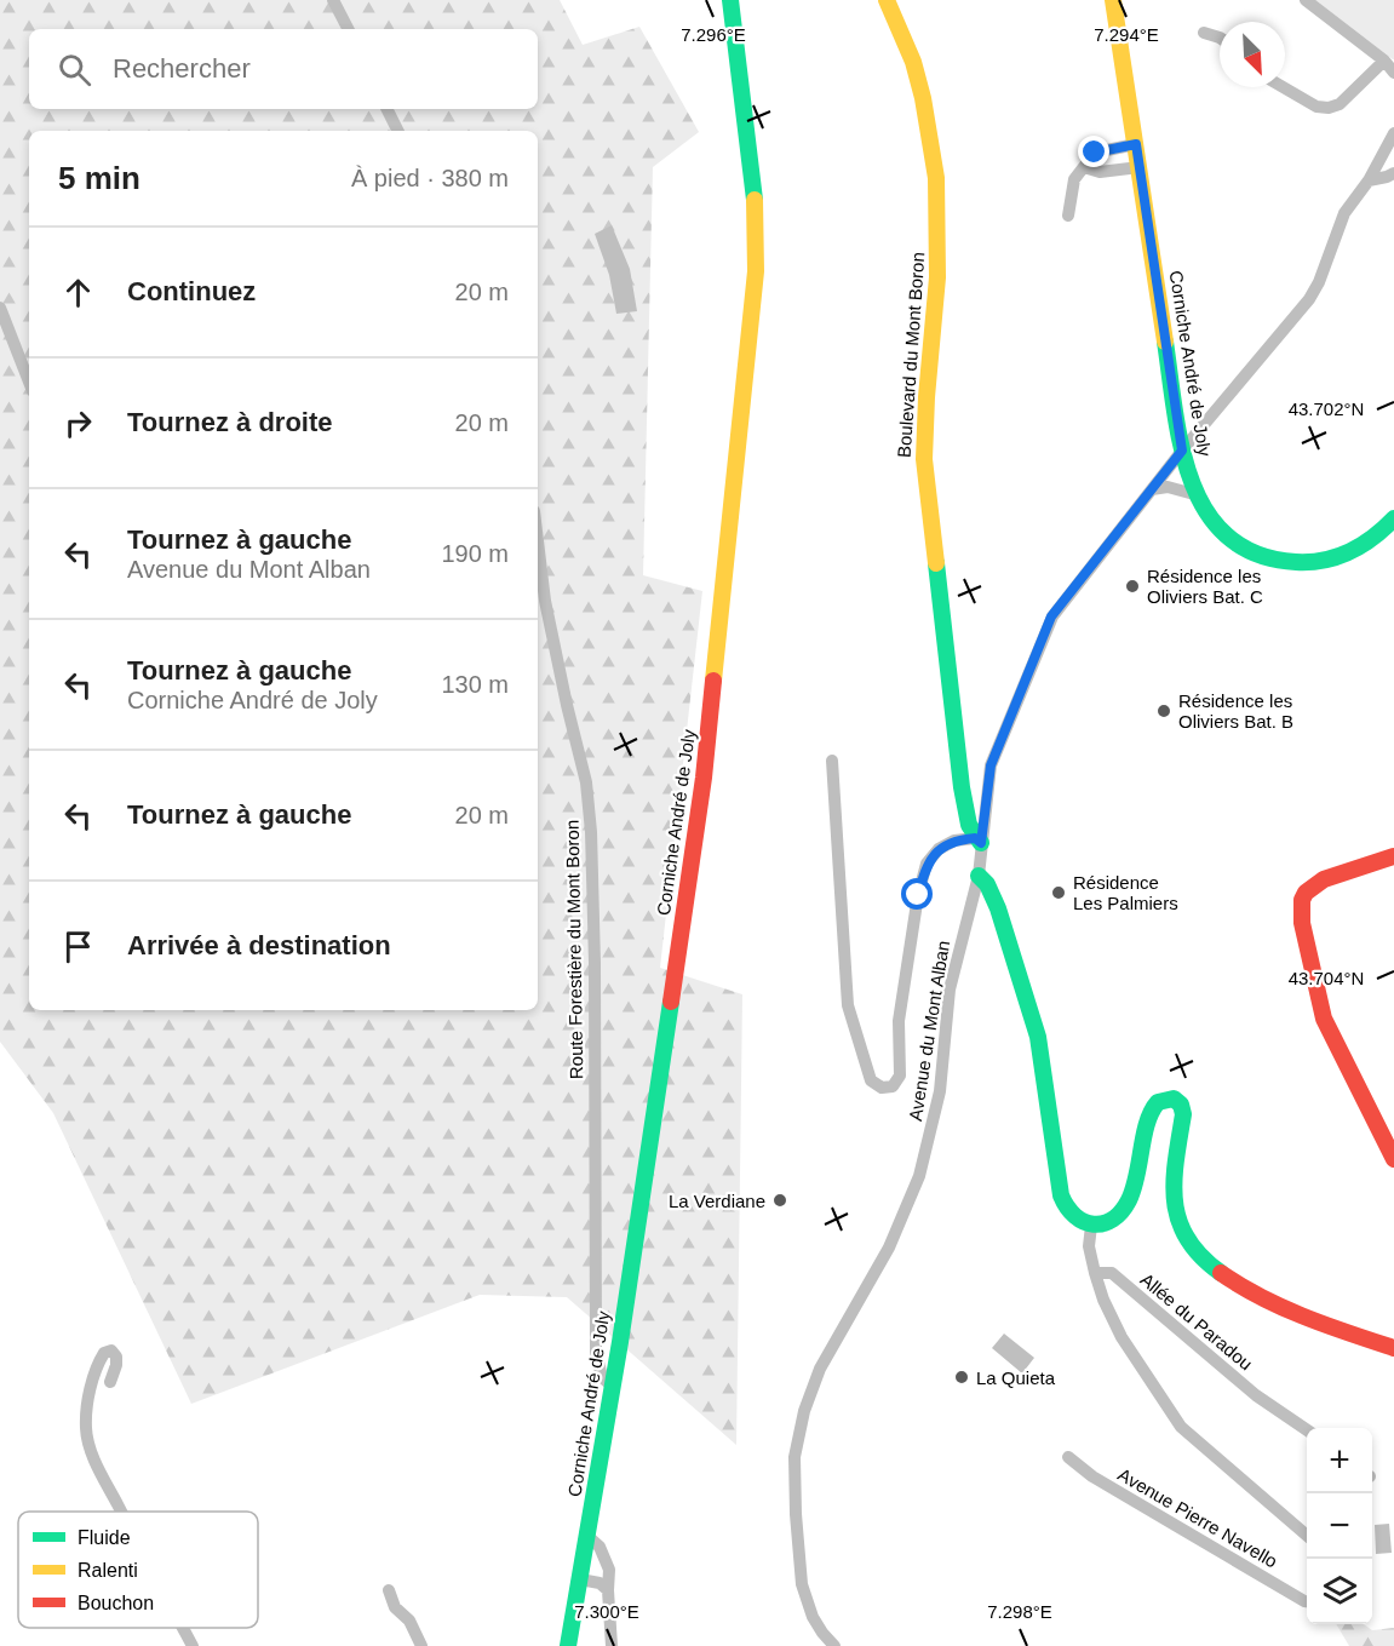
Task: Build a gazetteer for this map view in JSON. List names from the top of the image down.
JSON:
{
  "streets": {
    "main road": ["Boulevard du Mont Boron", "Corniche André de Joly"],
    "street": [
      "Route Forestière du Mont Boron",
      "Avenue du Mont Alban",
      "Allée du Paradou",
      "Avenue Pierre Navello"
    ]
  },
  "crossings": [
    ["Boulevard du Mont Boron", "Avenue du Mont Alban"],
    ["Corniche André de Joly", "Route Forestière du Mont Boron"],
    ["Corniche André de Joly", "Avenue du Mont Alban"]
  ],
  "places": [
    "Résidence les Oliviers Bat. C",
    "Résidence les Oliviers Bat. B",
    "Résidence Les Palmiers",
    "La Verdiane",
    "La Quieta"
  ],
  "legend": ["Fluide", "Ralenti", "Bouchon"],
  "north": "bottom right",
  "page": {
    "search": "Rechercher",
    "heading": ["5 min", "À pied · 380 m"],
    "list": [
      ["Continuez", "20 m"],
      ["Tournez à droite", "20 m"],
      ["Tournez à gauche", "Avenue du Mont Alban", "190 m"],
      ["Tournez à gauche", "Corniche André de Joly", "130 m"],
      ["Tournez à gauche", "20 m"],
      "Arrivée à destination"
    ],
    "map_buttons": ["+", "−"]
  },
  "coordinates": [
    "7.296°E",
    "7.294°E",
    "43.702°N",
    "43.704°N",
    "7.300°E",
    "7.298°E"
  ]
}
